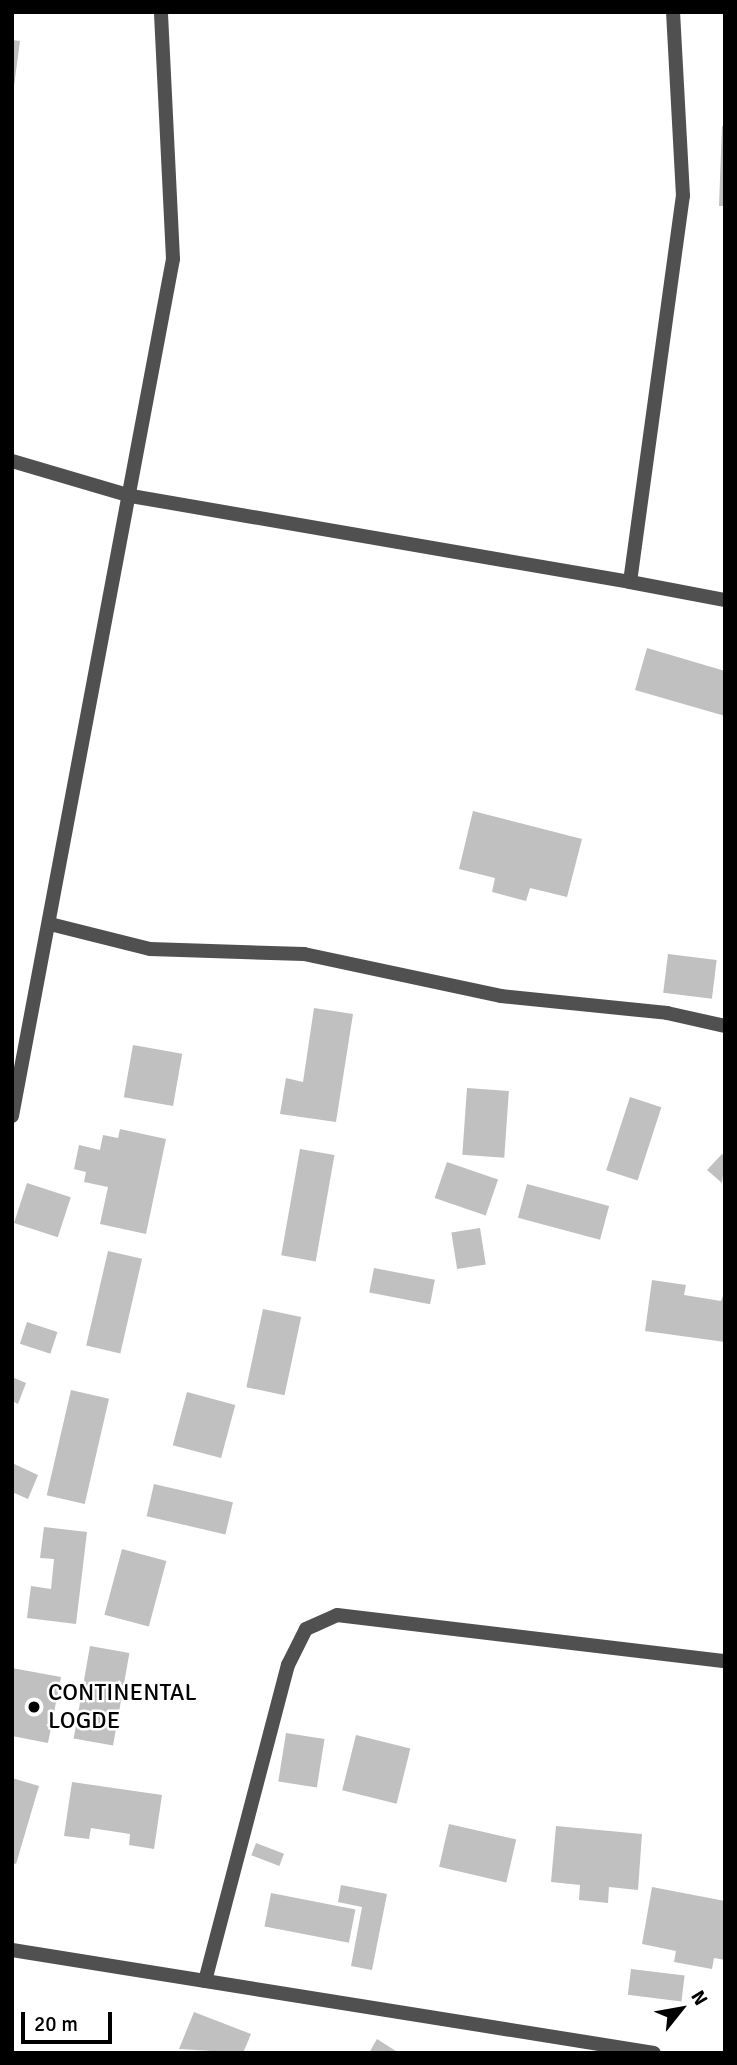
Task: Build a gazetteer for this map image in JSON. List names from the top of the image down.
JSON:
{
  "places": ["CONTINENTAL LOGDE"],
  "scale_bar": "20 m",
  "north": "top right"
}
